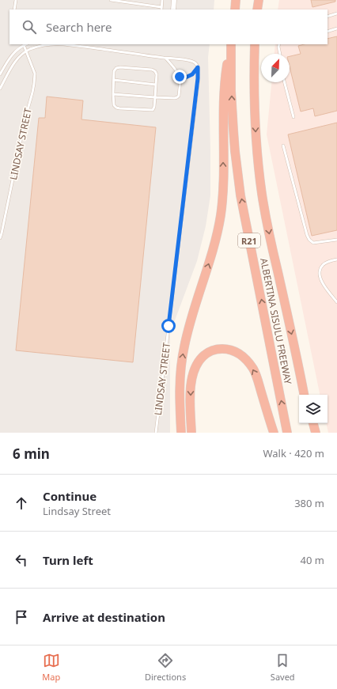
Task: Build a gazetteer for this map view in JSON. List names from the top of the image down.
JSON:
{
  "streets": {
    "highway": ["R21", "ALBERTINA SISULU FREEWAY"],
    "lane": ["LINDSAY STREET"]
  },
  "north": "top right",
  "page": {
    "search": "Search here",
    "heading": ["6 min", "Walk · 420 m"],
    "list": [
      ["Continue", "Lindsay Street", "380 m"],
      ["Turn left", "40 m"],
      "Arrive at destination"
    ],
    "nav": ["Map", "Directions", "Saved"]
  }
}
